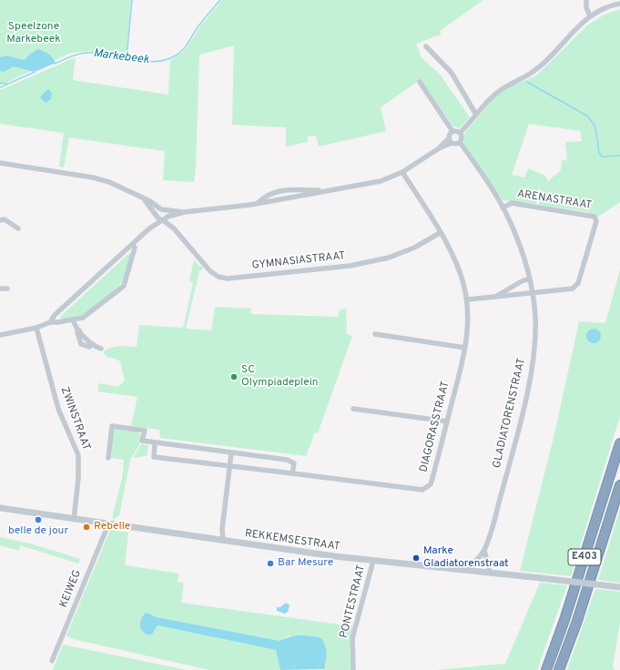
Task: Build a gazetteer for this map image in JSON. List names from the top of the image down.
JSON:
{
  "streets": {
    "highway": ["E403"],
    "street": [
      "ARENASTRAAT",
      "GYMNASIASTRAAT",
      "GLADIATORENSTRAAT",
      "ZWINSTRAAT",
      "DIAGORASSTRAAT",
      "REKKEMSESTRAAT",
      "KEIWEG",
      "PONTESTRAAT"
    ]
  },
  "crossings": [
    ["ARENASTRAAT", "GLADIATORENSTRAAT"],
    ["GYMNASIASTRAAT", "DIAGORASSTRAAT"],
    ["GLADIATORENSTRAAT", "REKKEMSESTRAAT"],
    ["ZWINSTRAAT", "REKKEMSESTRAAT"],
    ["REKKEMSESTRAAT", "KEIWEG"],
    ["REKKEMSESTRAAT", "PONTESTRAAT"]
  ],
  "water": ["Markebeek"],
  "parks": ["Speelzone Markebeek"],
  "places": [
    "SC Olympiadeplein",
    "belle de jour",
    "Rebelle",
    "Marke Gladiatorenstraat",
    "Bar Mesure"
  ]
}
